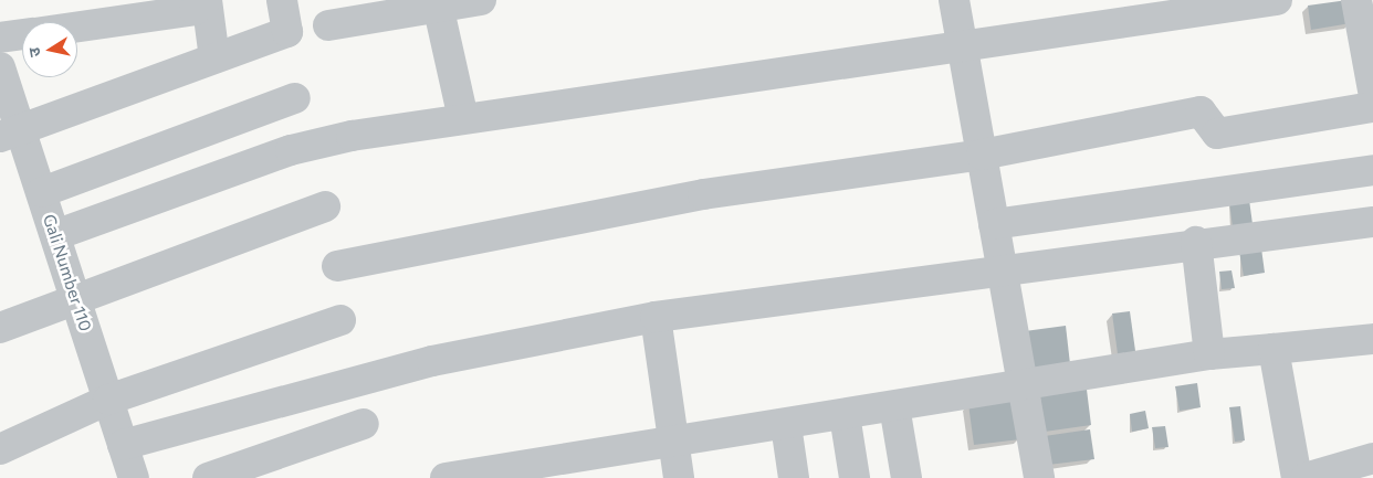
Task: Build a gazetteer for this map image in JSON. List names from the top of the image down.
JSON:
{
  "streets": {
    "street": ["Gali Number 110"]
  },
  "north": "left"
}
